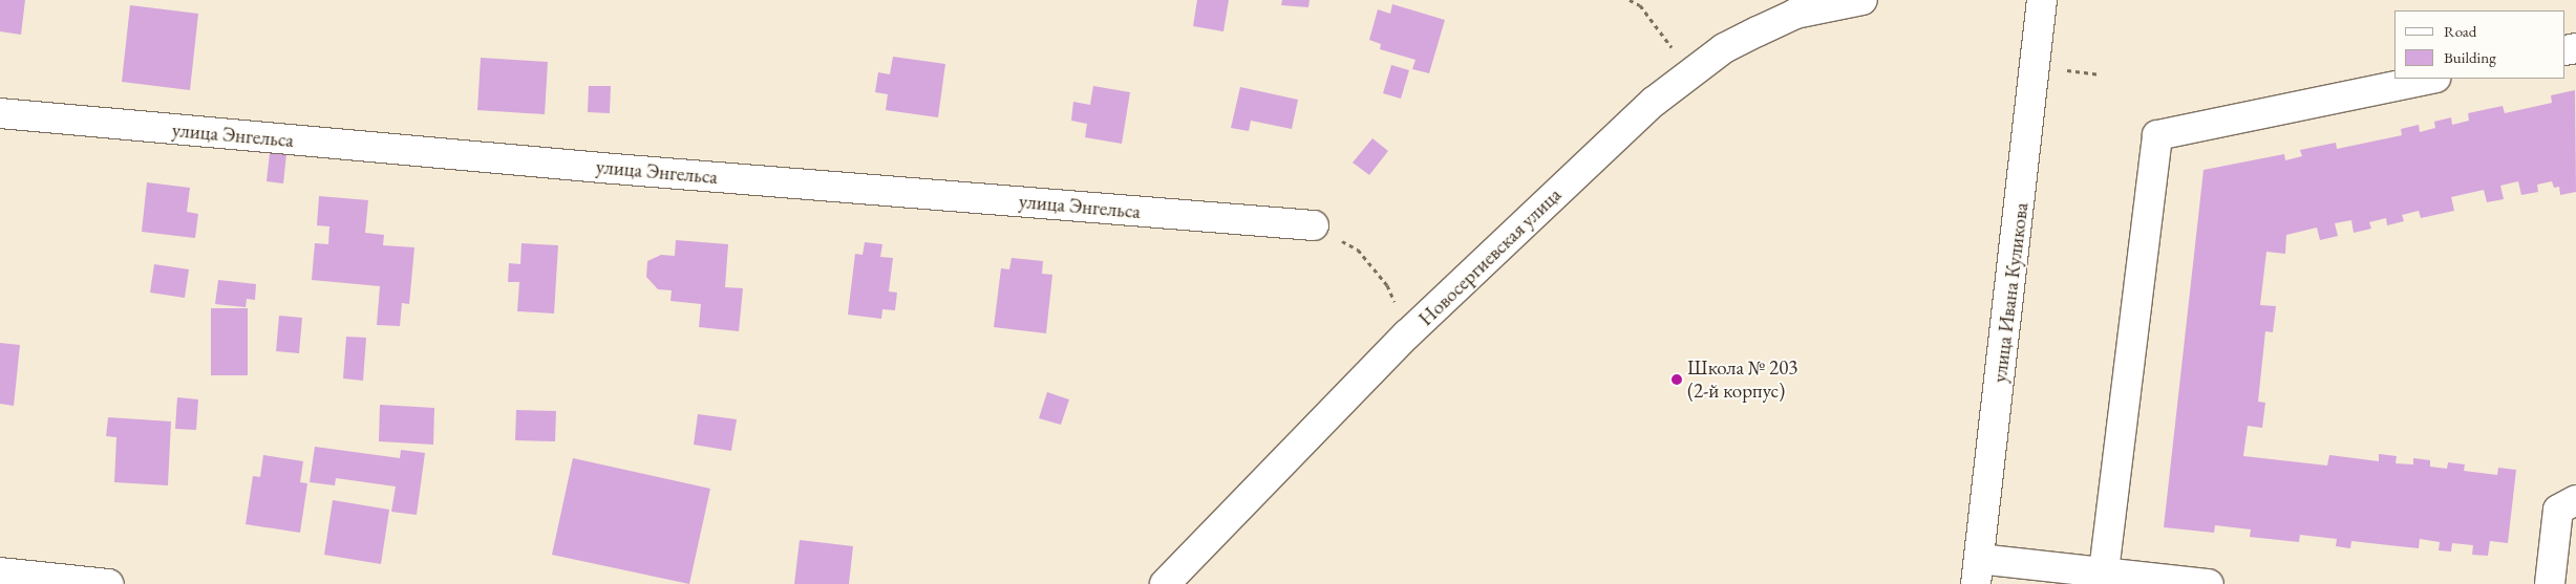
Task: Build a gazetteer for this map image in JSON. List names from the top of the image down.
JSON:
{
  "streets": {
    "street": ["улица Энгельса", "Новосергиевская улица", "улица Ивана Куликова"]
  },
  "places": ["Школа № 203 (2-й корпус)"],
  "legend": ["Road", "Building"]
}
